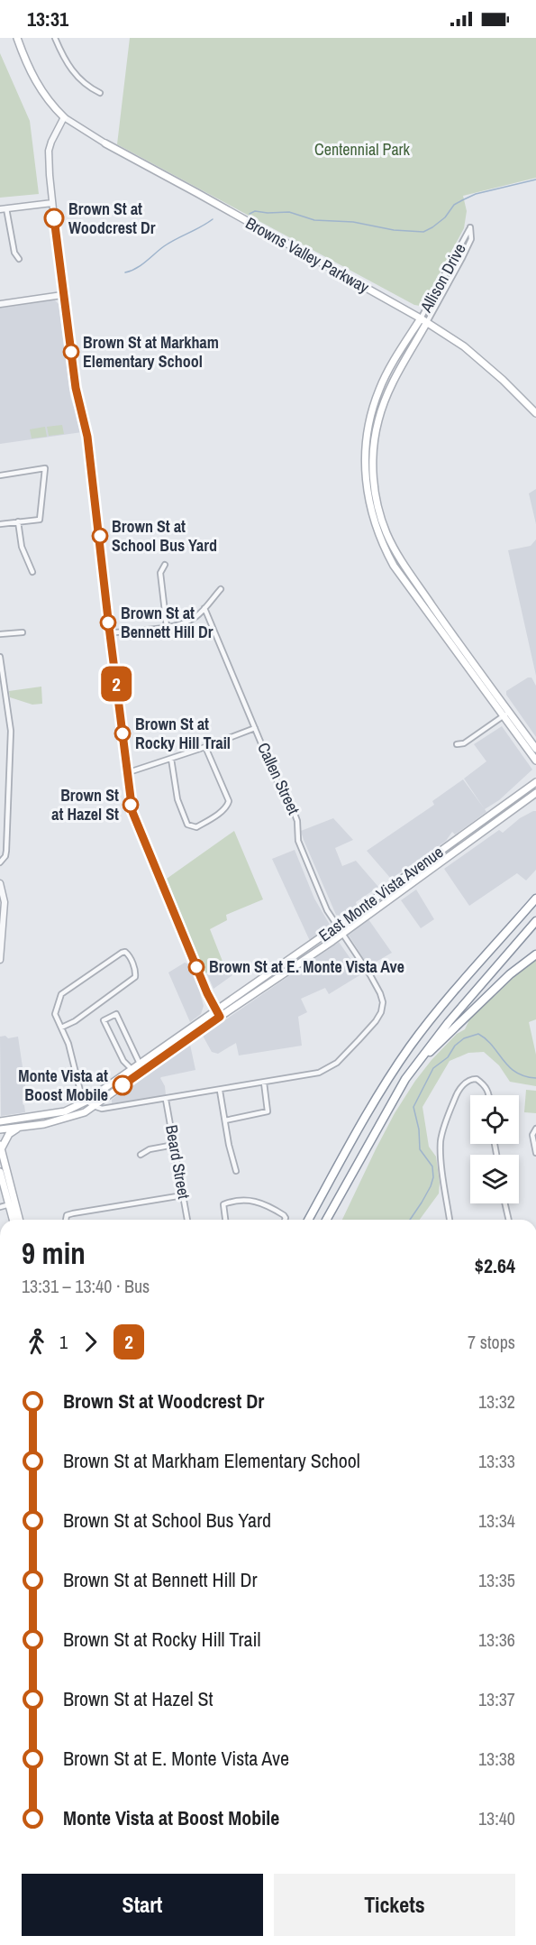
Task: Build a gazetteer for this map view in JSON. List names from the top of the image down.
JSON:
{
  "streets": {
    "main road": ["Browns Valley Parkway", "Allison Drive", "East Monte Vista Avenue"],
    "street": ["Callen Street", "Beard Street"]
  },
  "crossings": [
    ["Browns Valley Parkway", "Allison Drive"],
    ["Callen Street", "East Monte Vista Avenue"],
    ["Callen Street", "Beard Street"]
  ],
  "parks": ["Centennial Park"],
  "places": [
    "Brown St at Woodcrest Dr",
    "Brown St at Markham Elementary School",
    "Brown St at School Bus Yard",
    "Brown St at Bennett Hill Dr",
    "Brown St at Rocky Hill Trail",
    "Brown St at Hazel St",
    "Brown St at E. Monte Vista Ave",
    "Monte Vista at Boost Mobile"
  ],
  "lines": ["bus line 2"],
  "page": {
    "status": "13:31",
    "on_map": "2",
    "heading": ["9 min", "13:31 – 13:40 · Bus", "$2.64"],
    "legs": ["1", "2", "7 stops"],
    "list": [
      {
        "name": "Brown St at Woodcrest Dr",
        "value": "13:32"
      },
      {
        "name": "Brown St at Markham Elementary School",
        "value": "13:33"
      },
      {
        "name": "Brown St at School Bus Yard",
        "value": "13:34"
      },
      {
        "name": "Brown St at Bennett Hill Dr",
        "value": "13:35"
      },
      {
        "name": "Brown St at Rocky Hill Trail",
        "value": "13:36"
      },
      {
        "name": "Brown St at Hazel St",
        "value": "13:37"
      },
      {
        "name": "Brown St at E. Monte Vista Ave",
        "value": "13:38"
      },
      {
        "name": "Monte Vista at Boost Mobile",
        "value": "13:40"
      }
    ],
    "buttons": ["Start", "Tickets"]
  }
}
